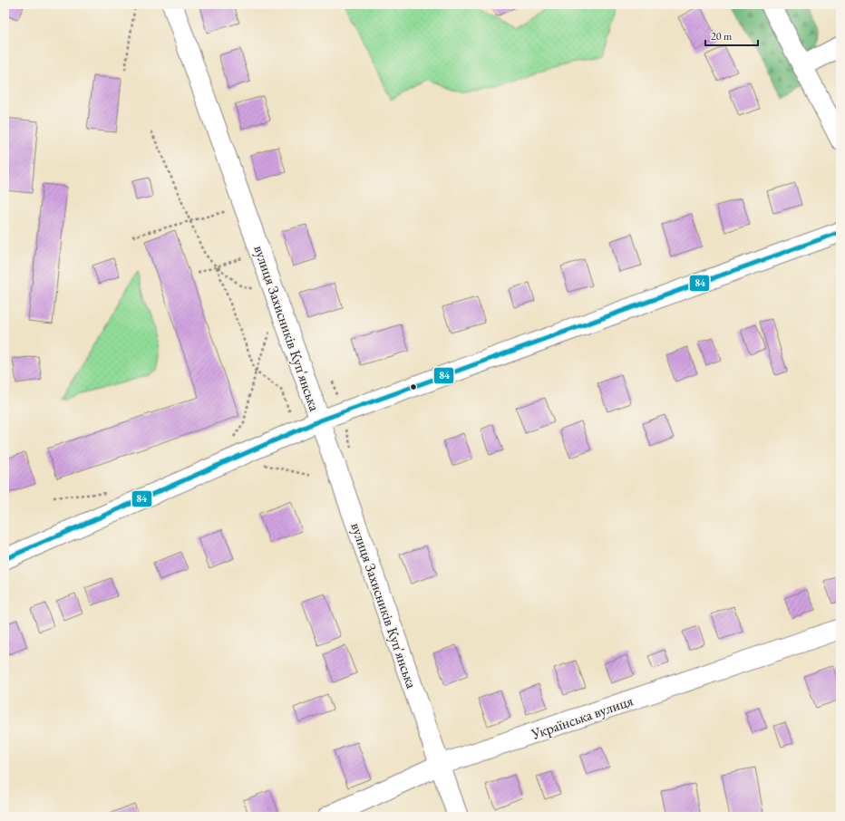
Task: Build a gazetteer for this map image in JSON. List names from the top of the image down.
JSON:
{
  "streets": {
    "main road": ["вулиця Захисників Куп'янська", "Українська вулиця"]
  },
  "crossings": [
    ["вулиця Захисників Куп'янська", "Українська вулиця"]
  ],
  "lines": ["transit line 84"],
  "scale_bar": "20 m"
}
